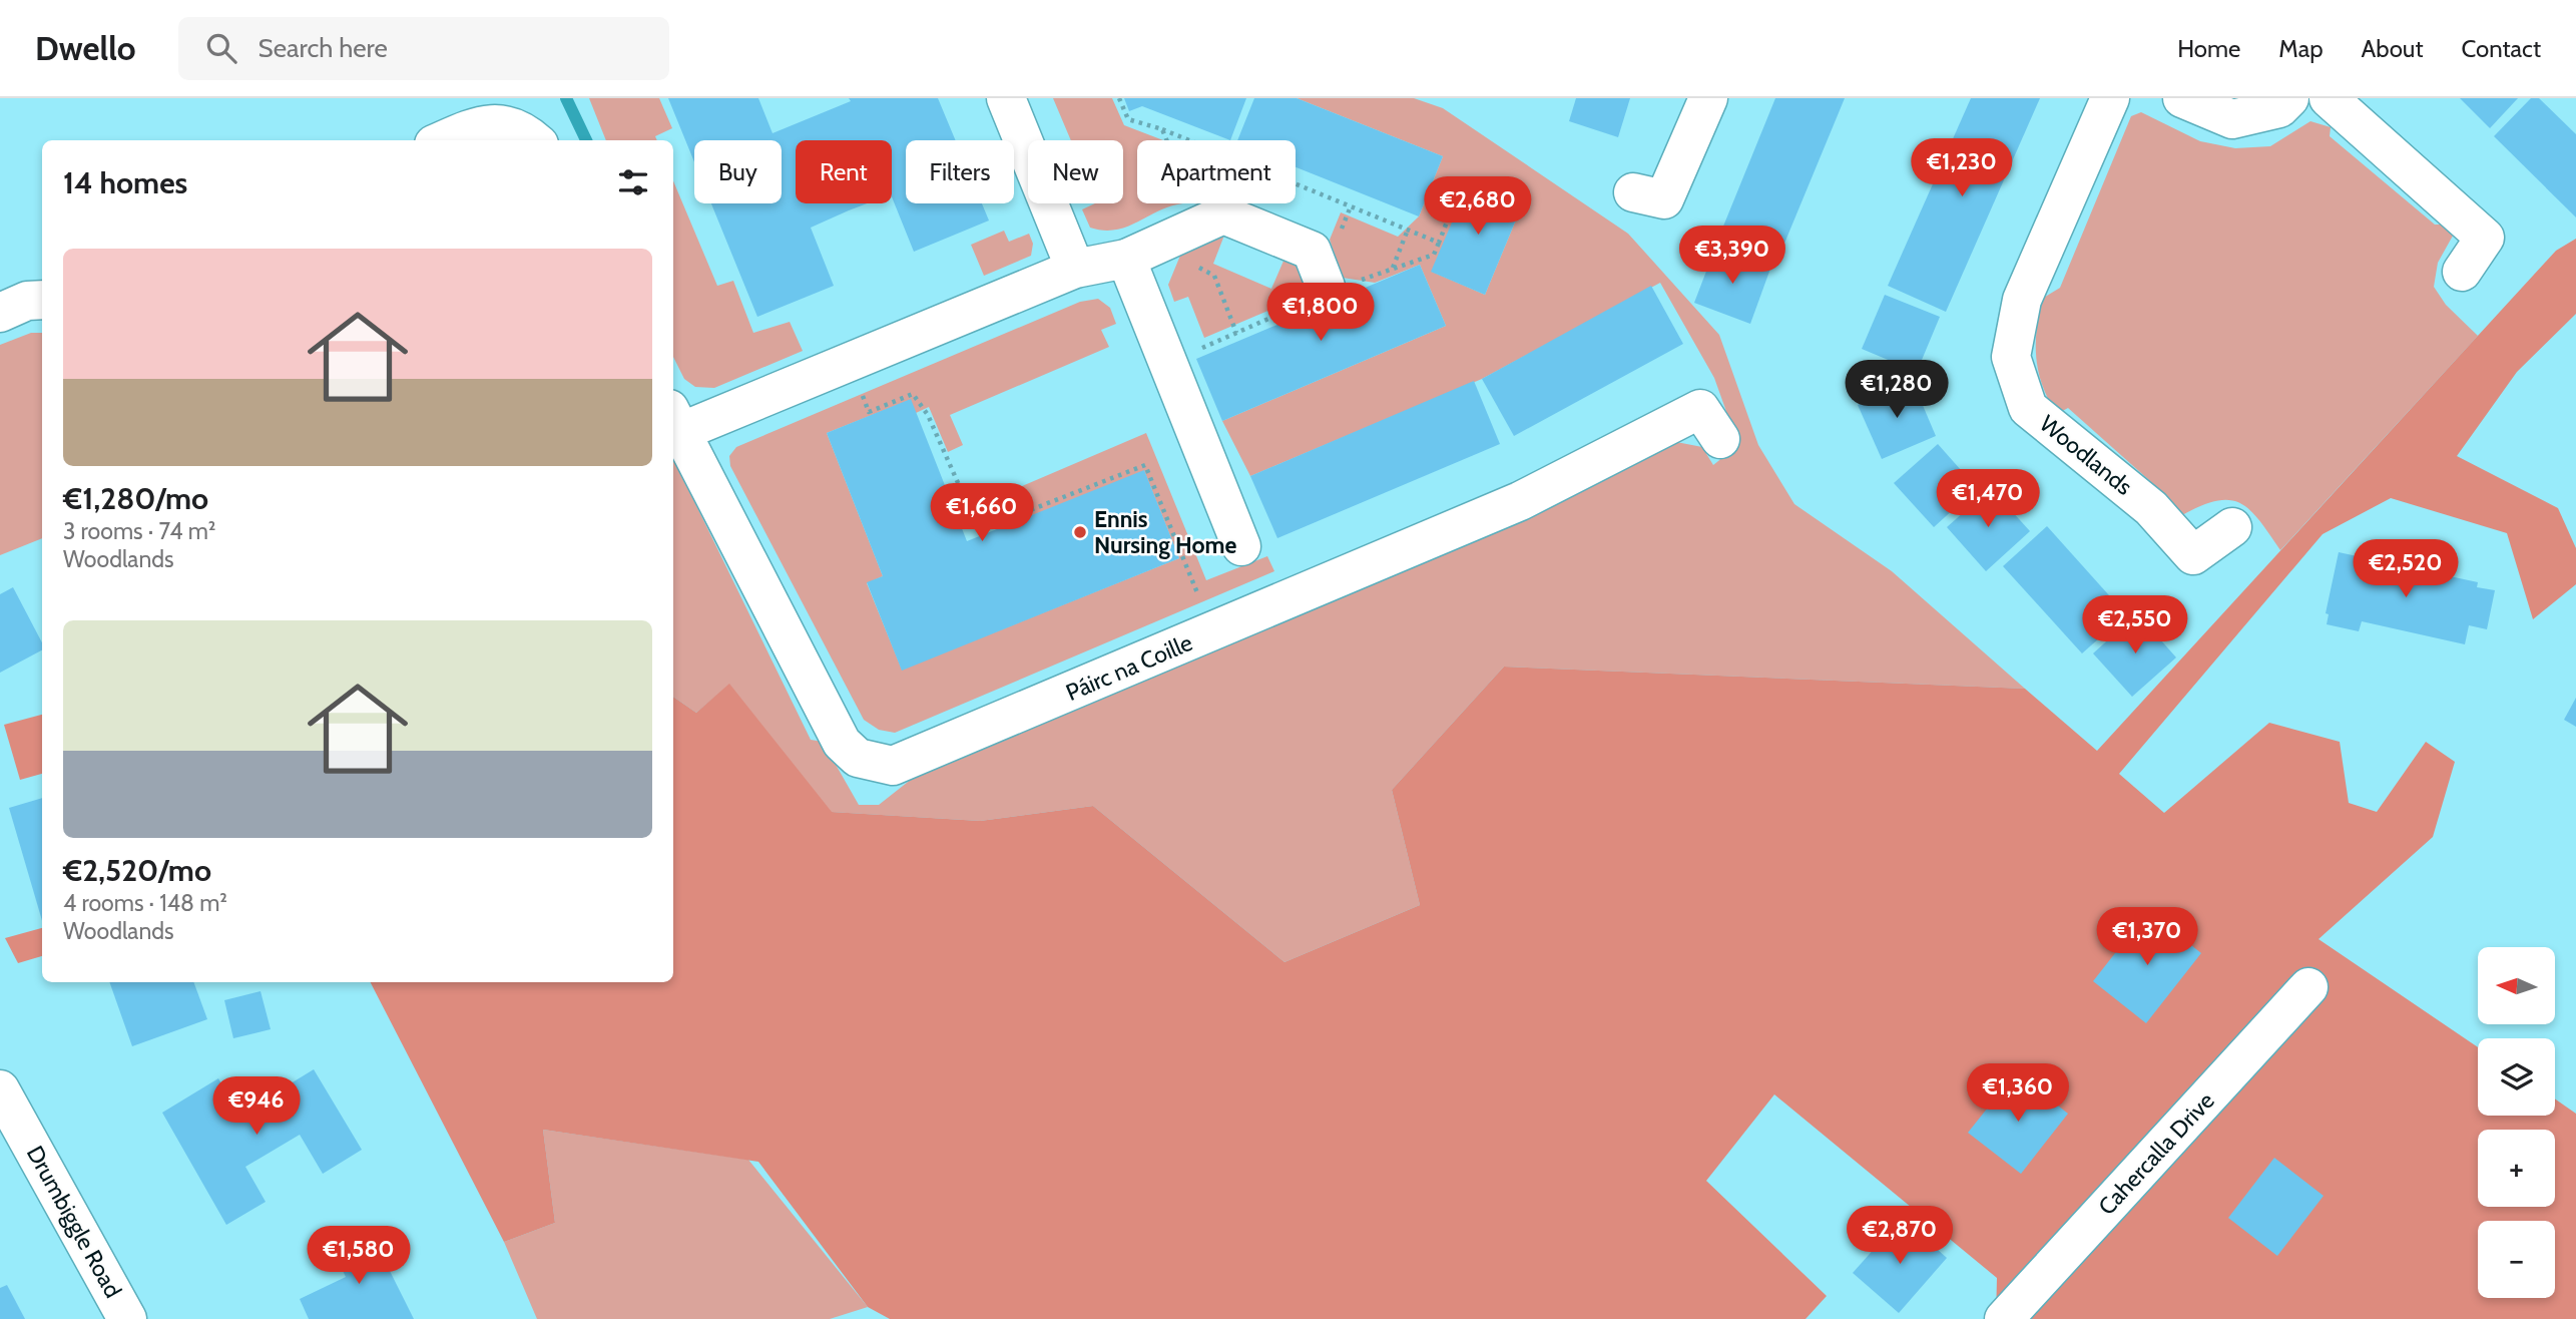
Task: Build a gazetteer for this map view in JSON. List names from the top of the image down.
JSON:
{
  "streets": {
    "street": [
      "Woodlands",
      "Páirc na Coille",
      "Cahercalla Drive",
      "Drumbiggle Road"
    ]
  },
  "places": ["Ennis Nursing Home"],
  "north": "left",
  "page": {
    "header": "Dwello",
    "search": "Search here",
    "nav": [
      "Home",
      "Map",
      "About",
      "Contact"
    ],
    "price": [
      "€1,230",
      "€2,680",
      "€3,390",
      "€1,800",
      "€1,280",
      "€1,470",
      "€1,660",
      "€2,520",
      "€2,550",
      "€1,370",
      "€1,360",
      "€946",
      "€2,870",
      "€1,580"
    ],
    "chip": [
      "Buy",
      "Rent",
      "Filters",
      "New",
      "Apartment"
    ],
    "heading": "14 homes",
    "list": [
      {
        "name": "€1,280/mo",
        "note": "3 rooms · 74 m² · Woodlands"
      },
      {
        "name": "€2,520/mo",
        "note": "4 rooms · 148 m² · Woodlands"
      }
    ],
    "map_buttons": ["+", "−"]
  }
}
